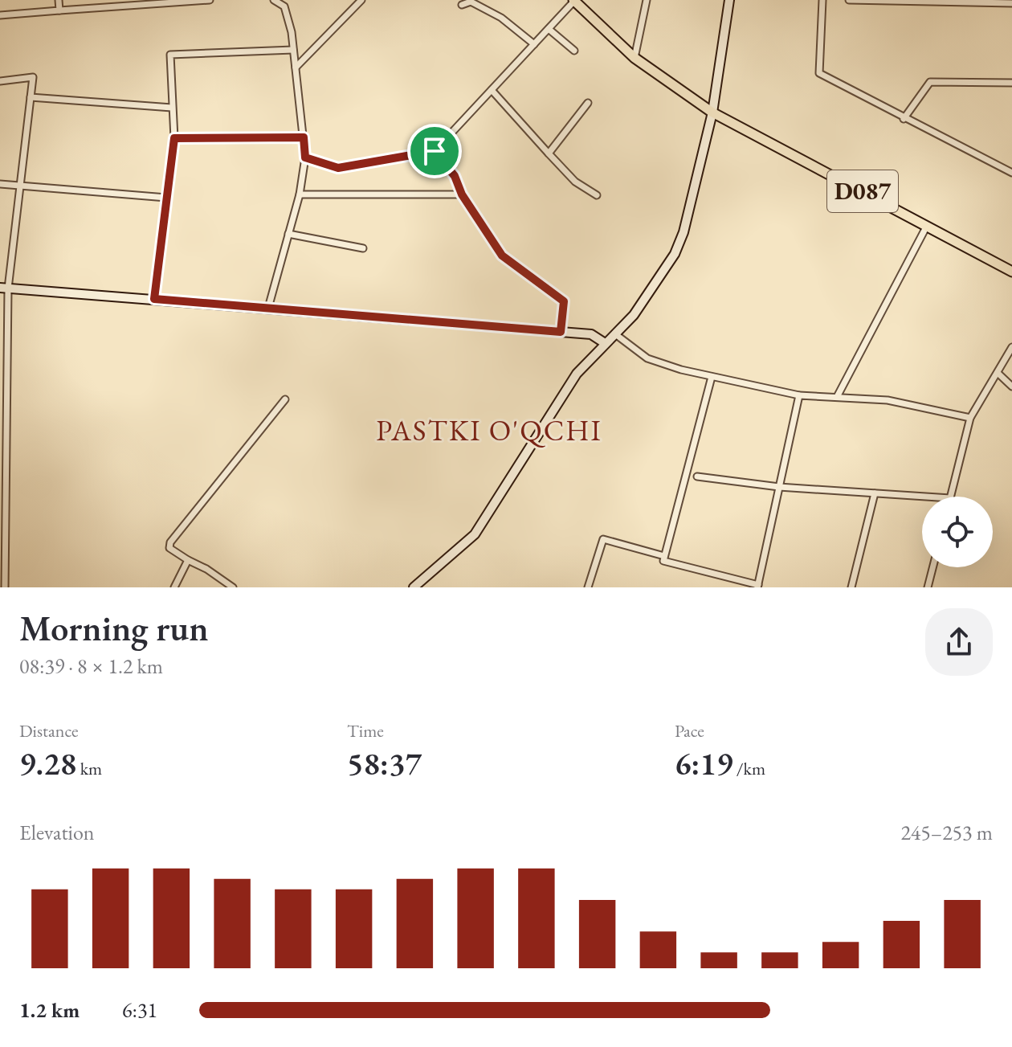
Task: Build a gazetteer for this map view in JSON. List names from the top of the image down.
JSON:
{
  "streets": {
    "main road": ["D087"]
  },
  "districts": ["PASTKI O'QCHI"],
  "page": {
    "heading": ["Morning run", "08:39 · 8 × 1.2 km"],
    "stats": [
      ["Distance", "9.28 km"],
      ["Time", "58:37"],
      ["Pace", "6:19 /km"]
    ],
    "chart": ["Elevation", "245–253 m"],
    "list": [
      {
        "name": "1.2 km",
        "note": "6:31"
      }
    ]
  }
}
